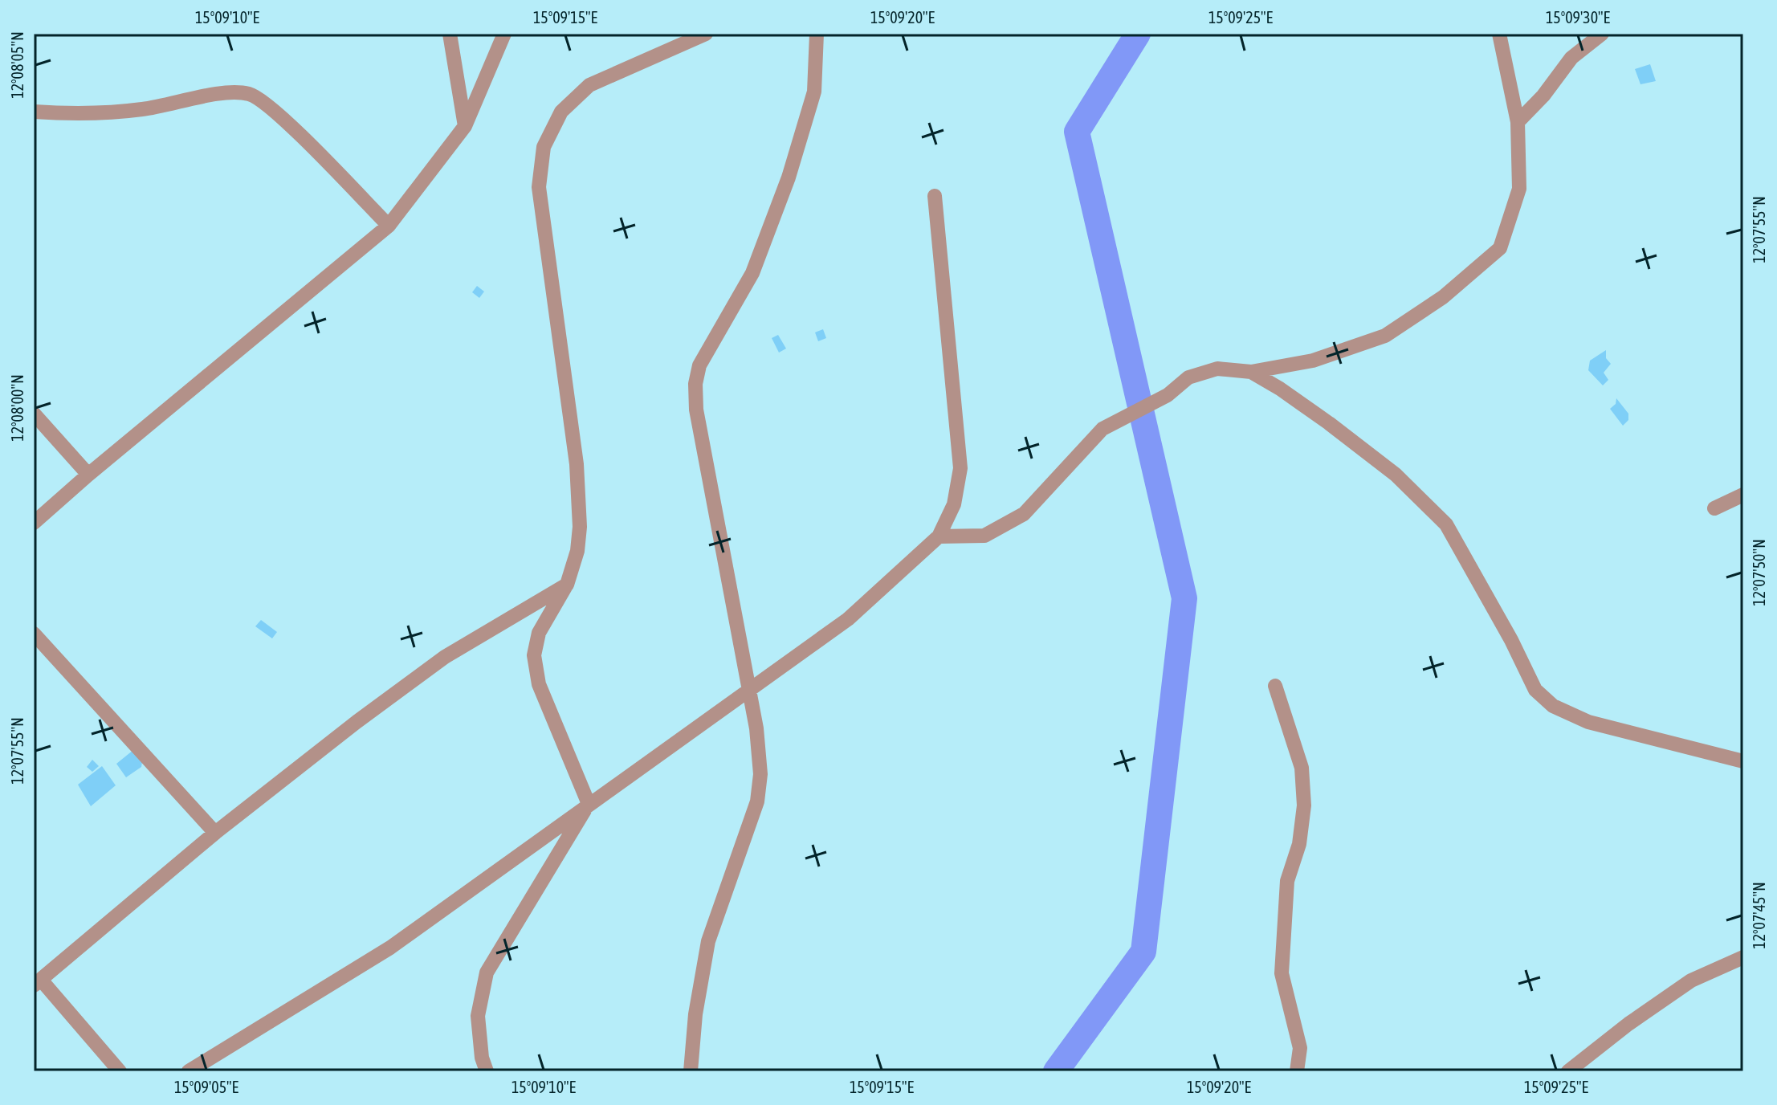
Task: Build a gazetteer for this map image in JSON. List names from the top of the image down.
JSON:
{
  "coordinates": [
    "15°09'10\"E",
    "15°09'15\"E",
    "15°09'20\"E",
    "15°09'25\"E",
    "15°09'30\"E",
    "12°08'05\"N",
    "12°07'55\"N",
    "12°08'00\"N",
    "12°07'50\"N",
    "12°07'45\"N",
    "15°09'05\"E"
  ]
}
